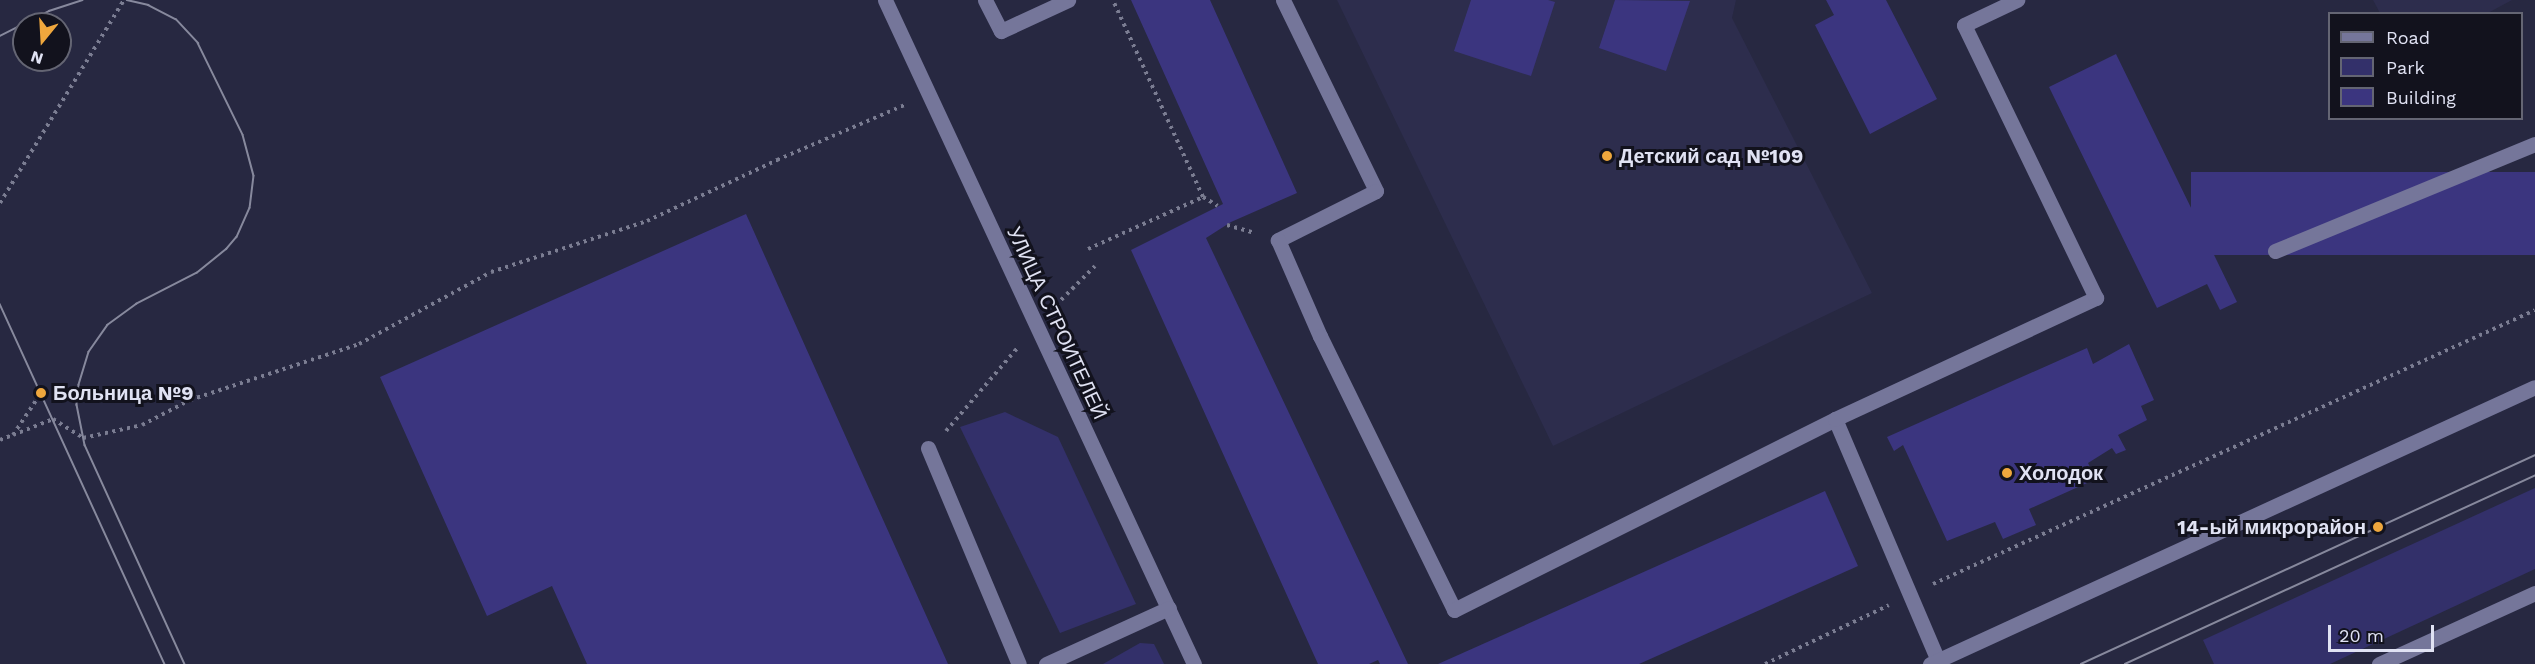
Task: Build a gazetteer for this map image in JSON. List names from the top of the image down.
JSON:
{
  "streets": {
    "street": ["УЛИЦА СТРОИТЕЛЕЙ"]
  },
  "places": [
    "Детский сад №109",
    "Больница №9",
    "Холодок",
    "14-ый микрорайон"
  ],
  "legend": ["Road", "Park", "Building"],
  "scale_bar": "20 m",
  "north": "bottom"
}
